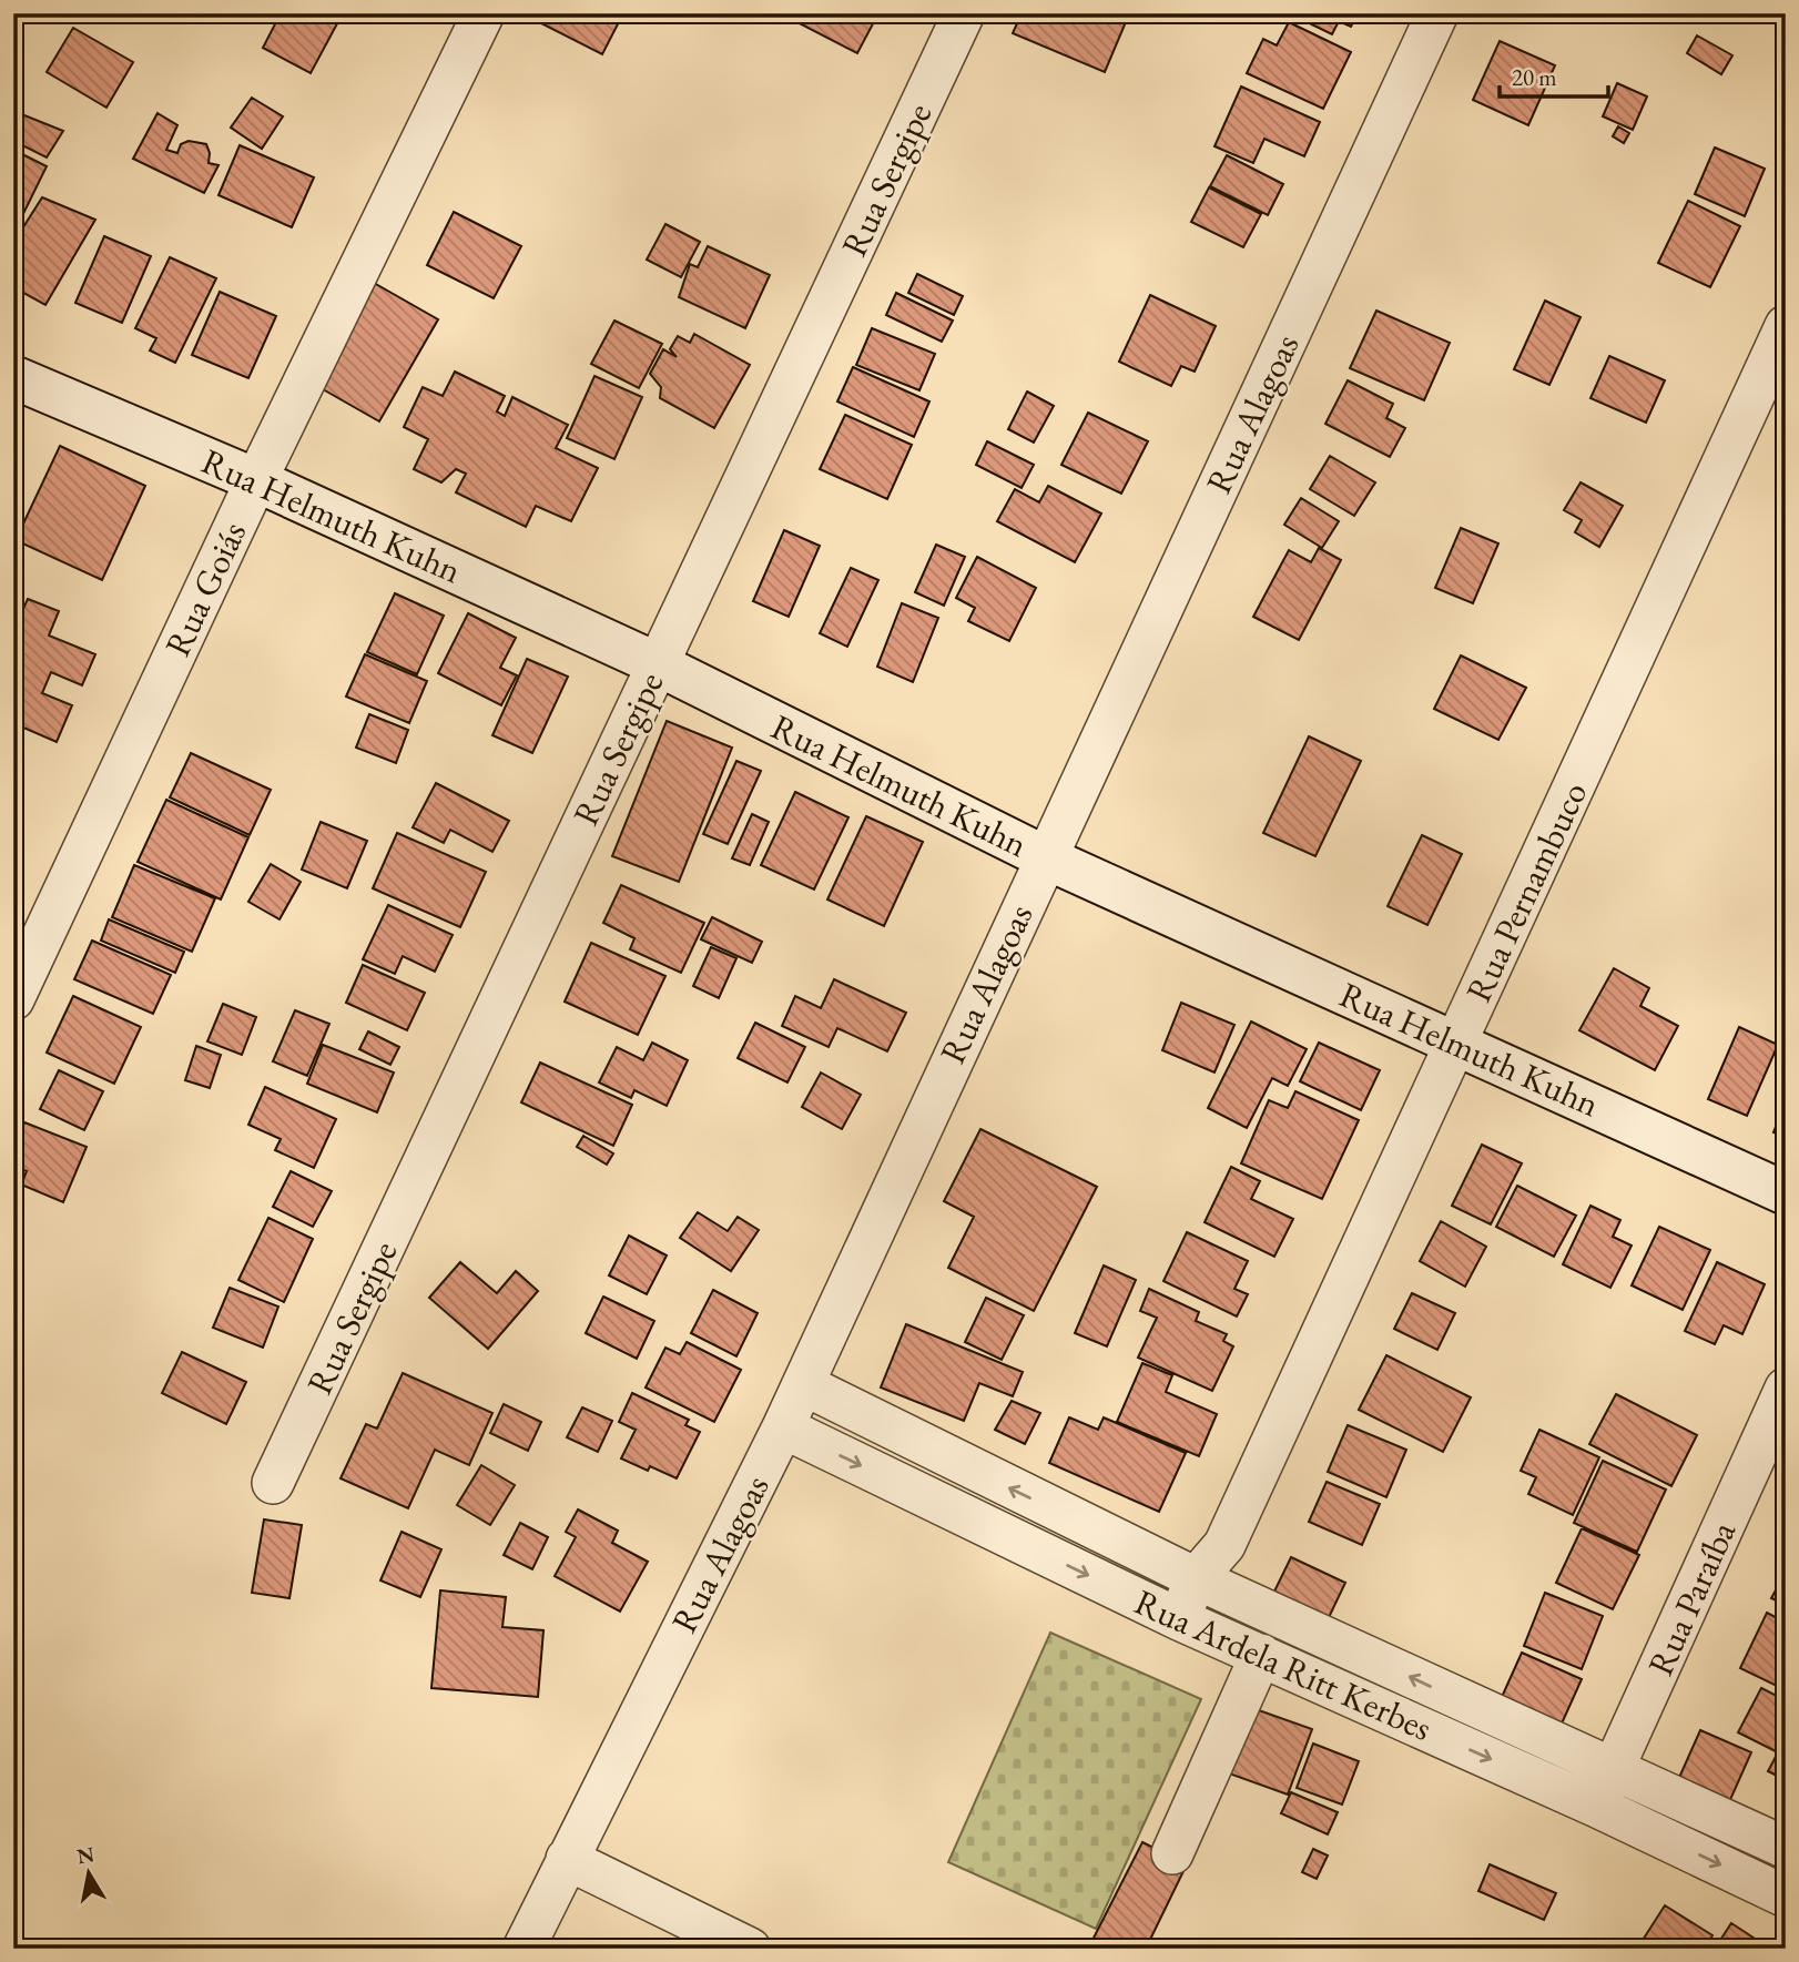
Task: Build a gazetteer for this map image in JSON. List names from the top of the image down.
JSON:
{
  "streets": {
    "main road": ["Rua Helmuth Kuhn"],
    "street": [
      "Rua Sergipe",
      "Rua Alagoas",
      "Rua Goiás",
      "Rua Pernambuco",
      "Rua Paraíba",
      "Rua Ardela Ritt Kerbes"
    ]
  },
  "crossings": [
    ["Rua Sergipe", "Rua Helmuth Kuhn"],
    ["Rua Alagoas", "Rua Helmuth Kuhn"],
    ["Rua Alagoas", "Rua Ardela Ritt Kerbes"],
    ["Rua Helmuth Kuhn", "Rua Goiás"],
    ["Rua Helmuth Kuhn", "Rua Pernambuco"],
    ["Rua Pernambuco", "Rua Ardela Ritt Kerbes"],
    ["Rua Paraíba", "Rua Ardela Ritt Kerbes"]
  ],
  "scale_bar": "20 m",
  "north": "top"
}
